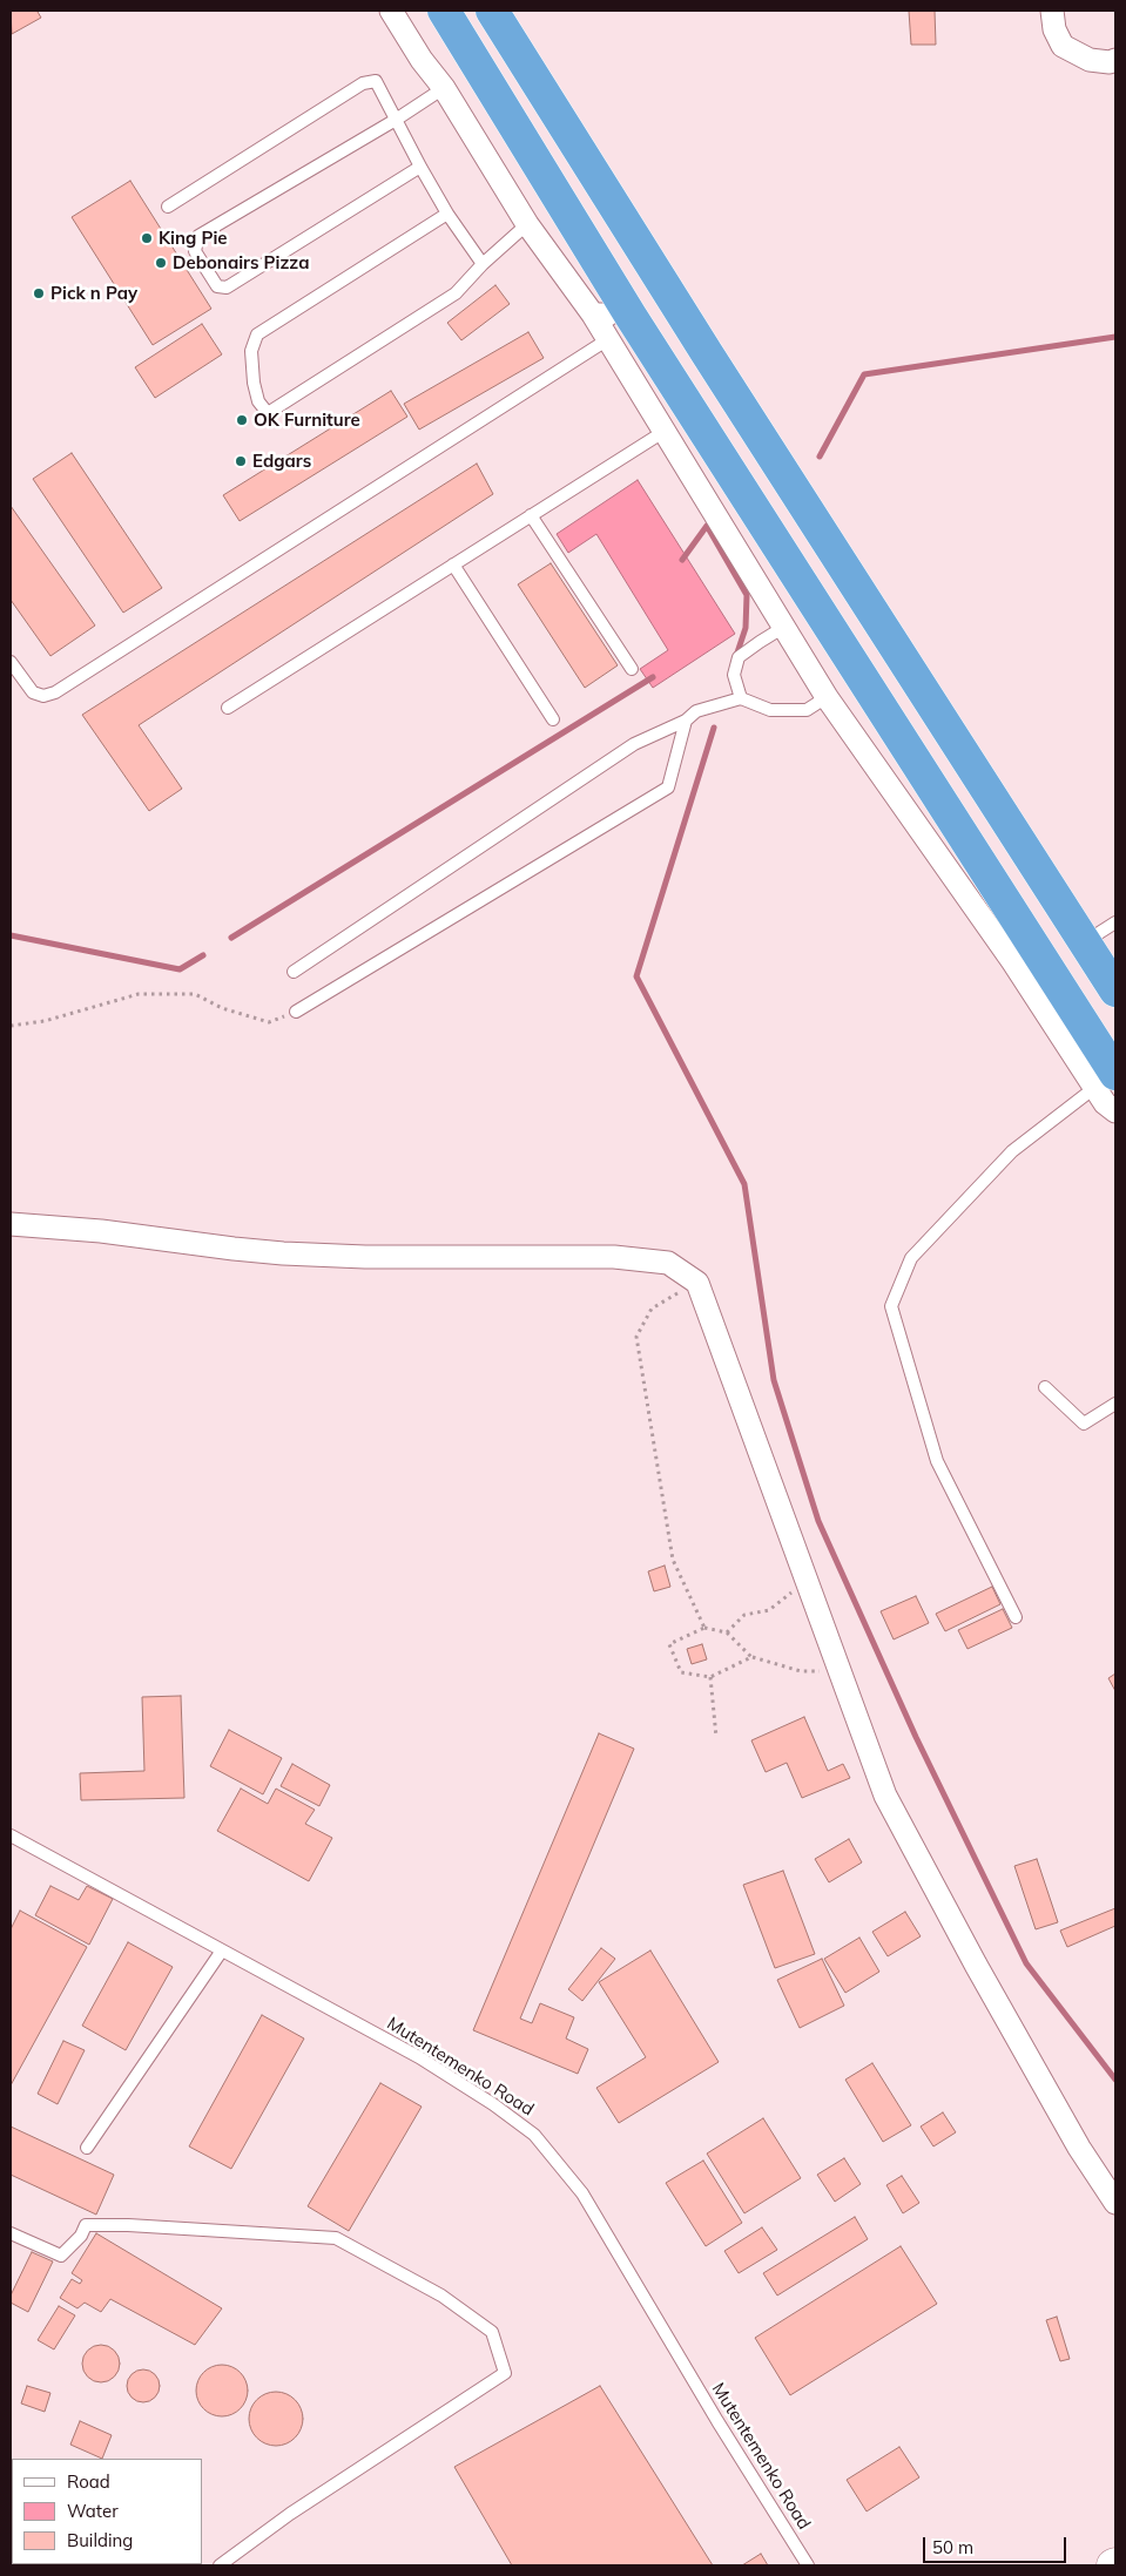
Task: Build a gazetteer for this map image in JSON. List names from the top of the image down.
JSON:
{
  "streets": {
    "lane": ["Mutentemenko Road"]
  },
  "places": [
    "King Pie",
    "Debonairs Pizza",
    "Pick n Pay",
    "OK Furniture",
    "Edgars"
  ],
  "legend": ["Road", "Water", "Building"],
  "scale_bar": "50 m"
}
